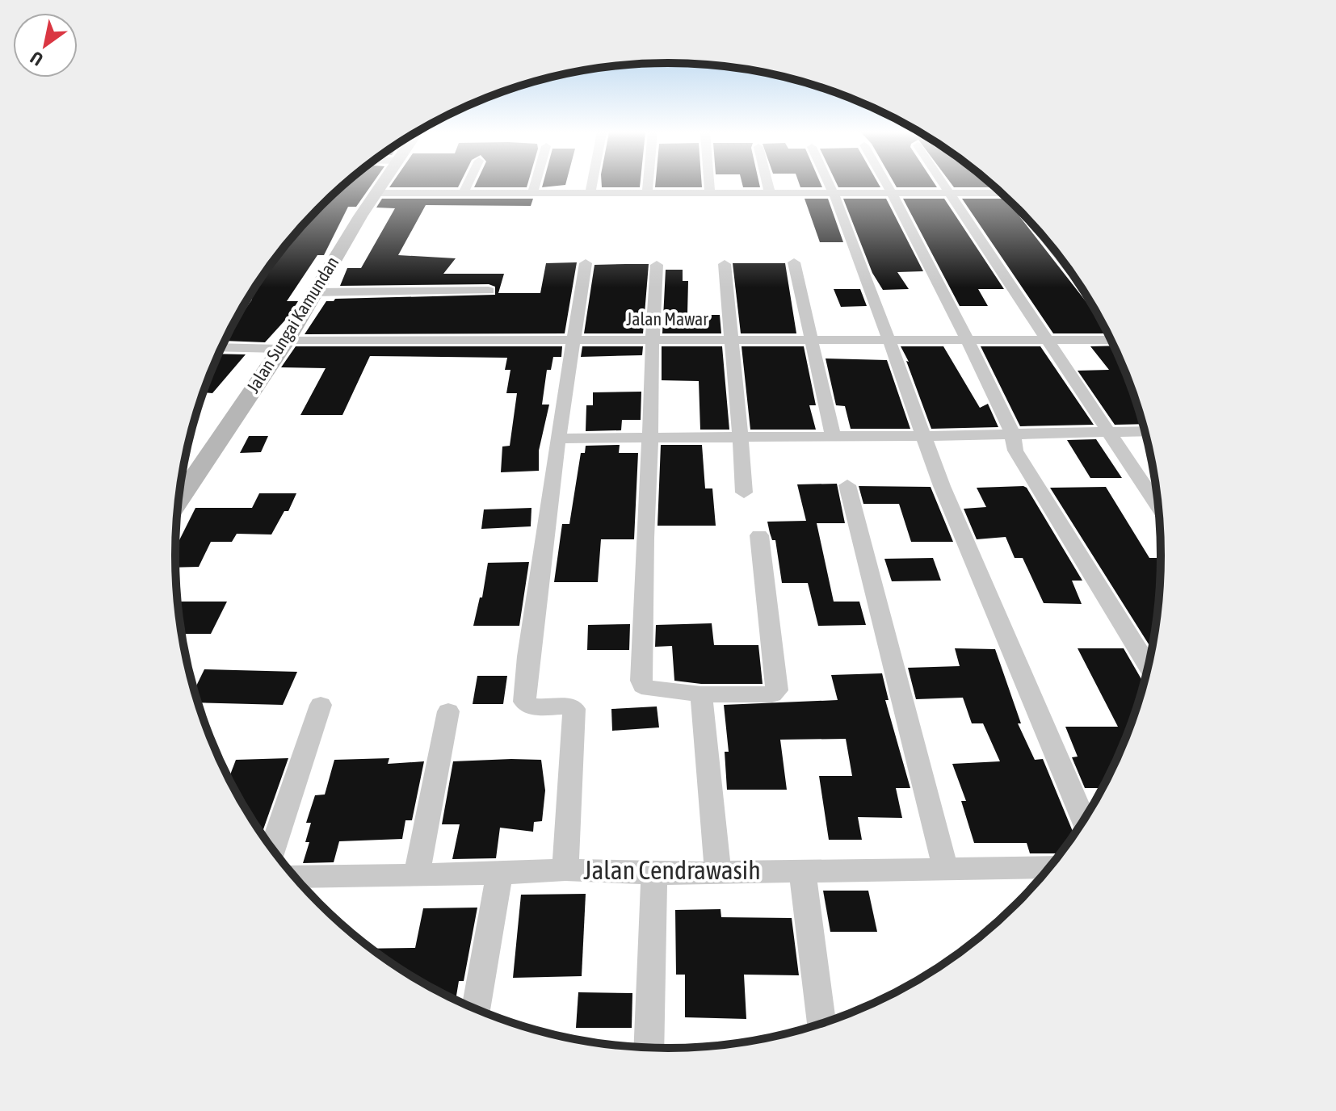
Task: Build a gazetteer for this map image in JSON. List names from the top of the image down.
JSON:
{
  "streets": {
    "main road": ["Jalan Sungai Kamundan"],
    "street": ["Jalan Mawar", "Jalan Cendrawasih"]
  },
  "crossings": [
    ["Jalan Mawar", "Jalan Sungai Kamundan"]
  ],
  "north": "bottom left"
}
